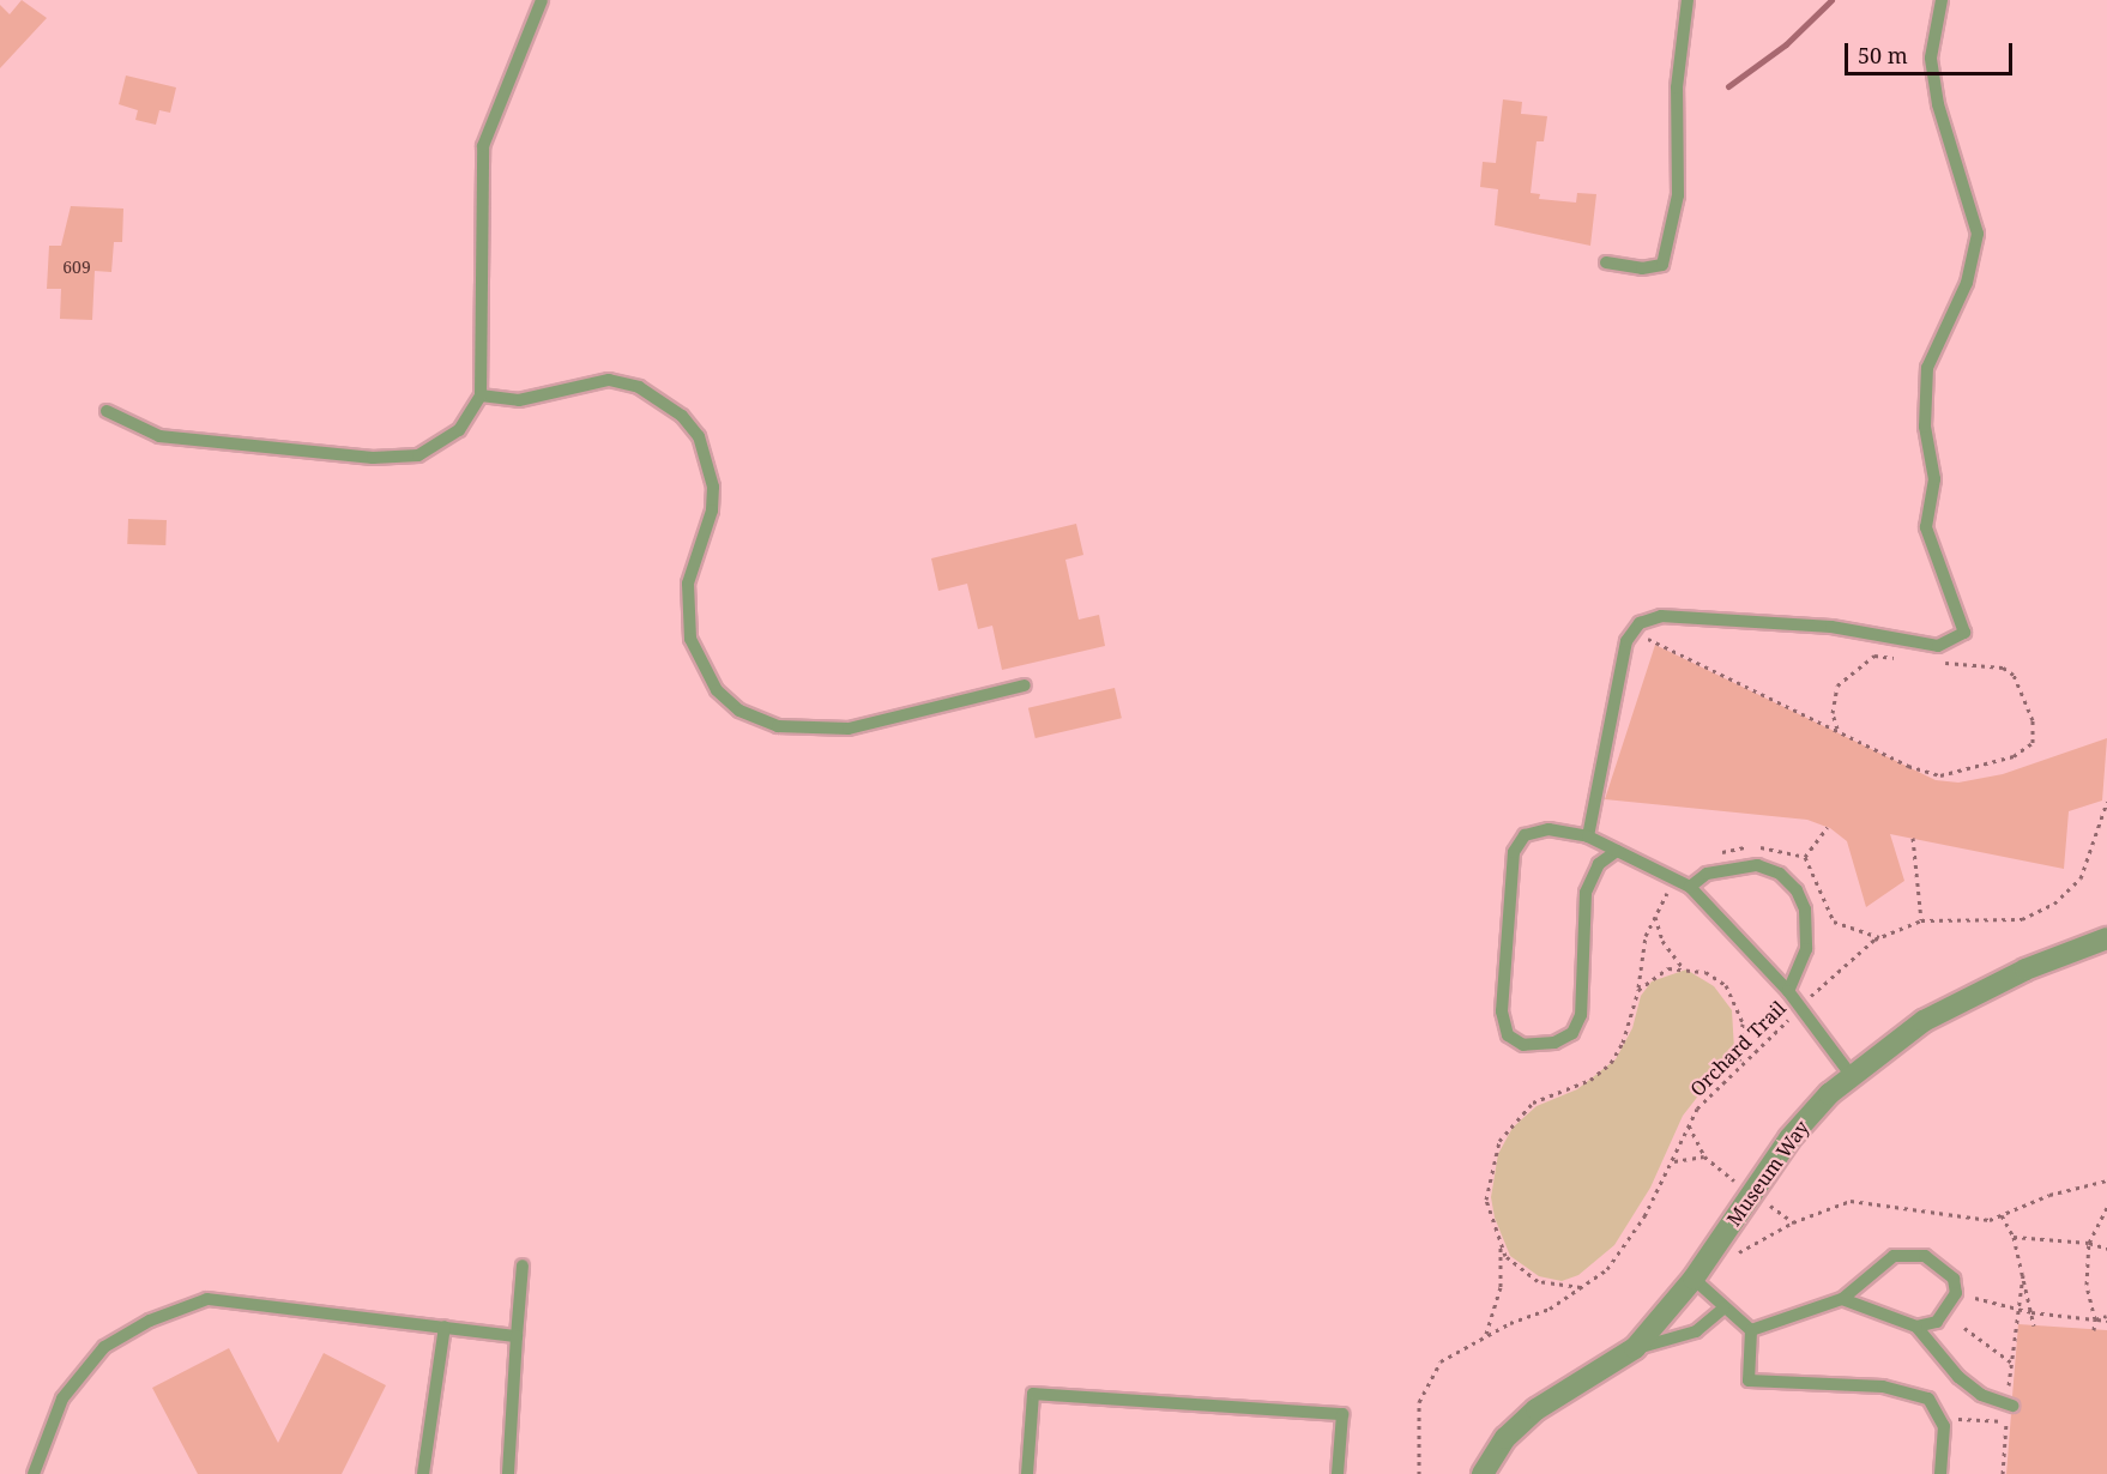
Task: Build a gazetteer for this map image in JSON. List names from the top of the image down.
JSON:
{
  "streets": {
    "street": ["Museum Way"],
    "path": ["Orchard Trail"]
  },
  "house_numbers": ["609"],
  "scale_bar": "50 m"
}
